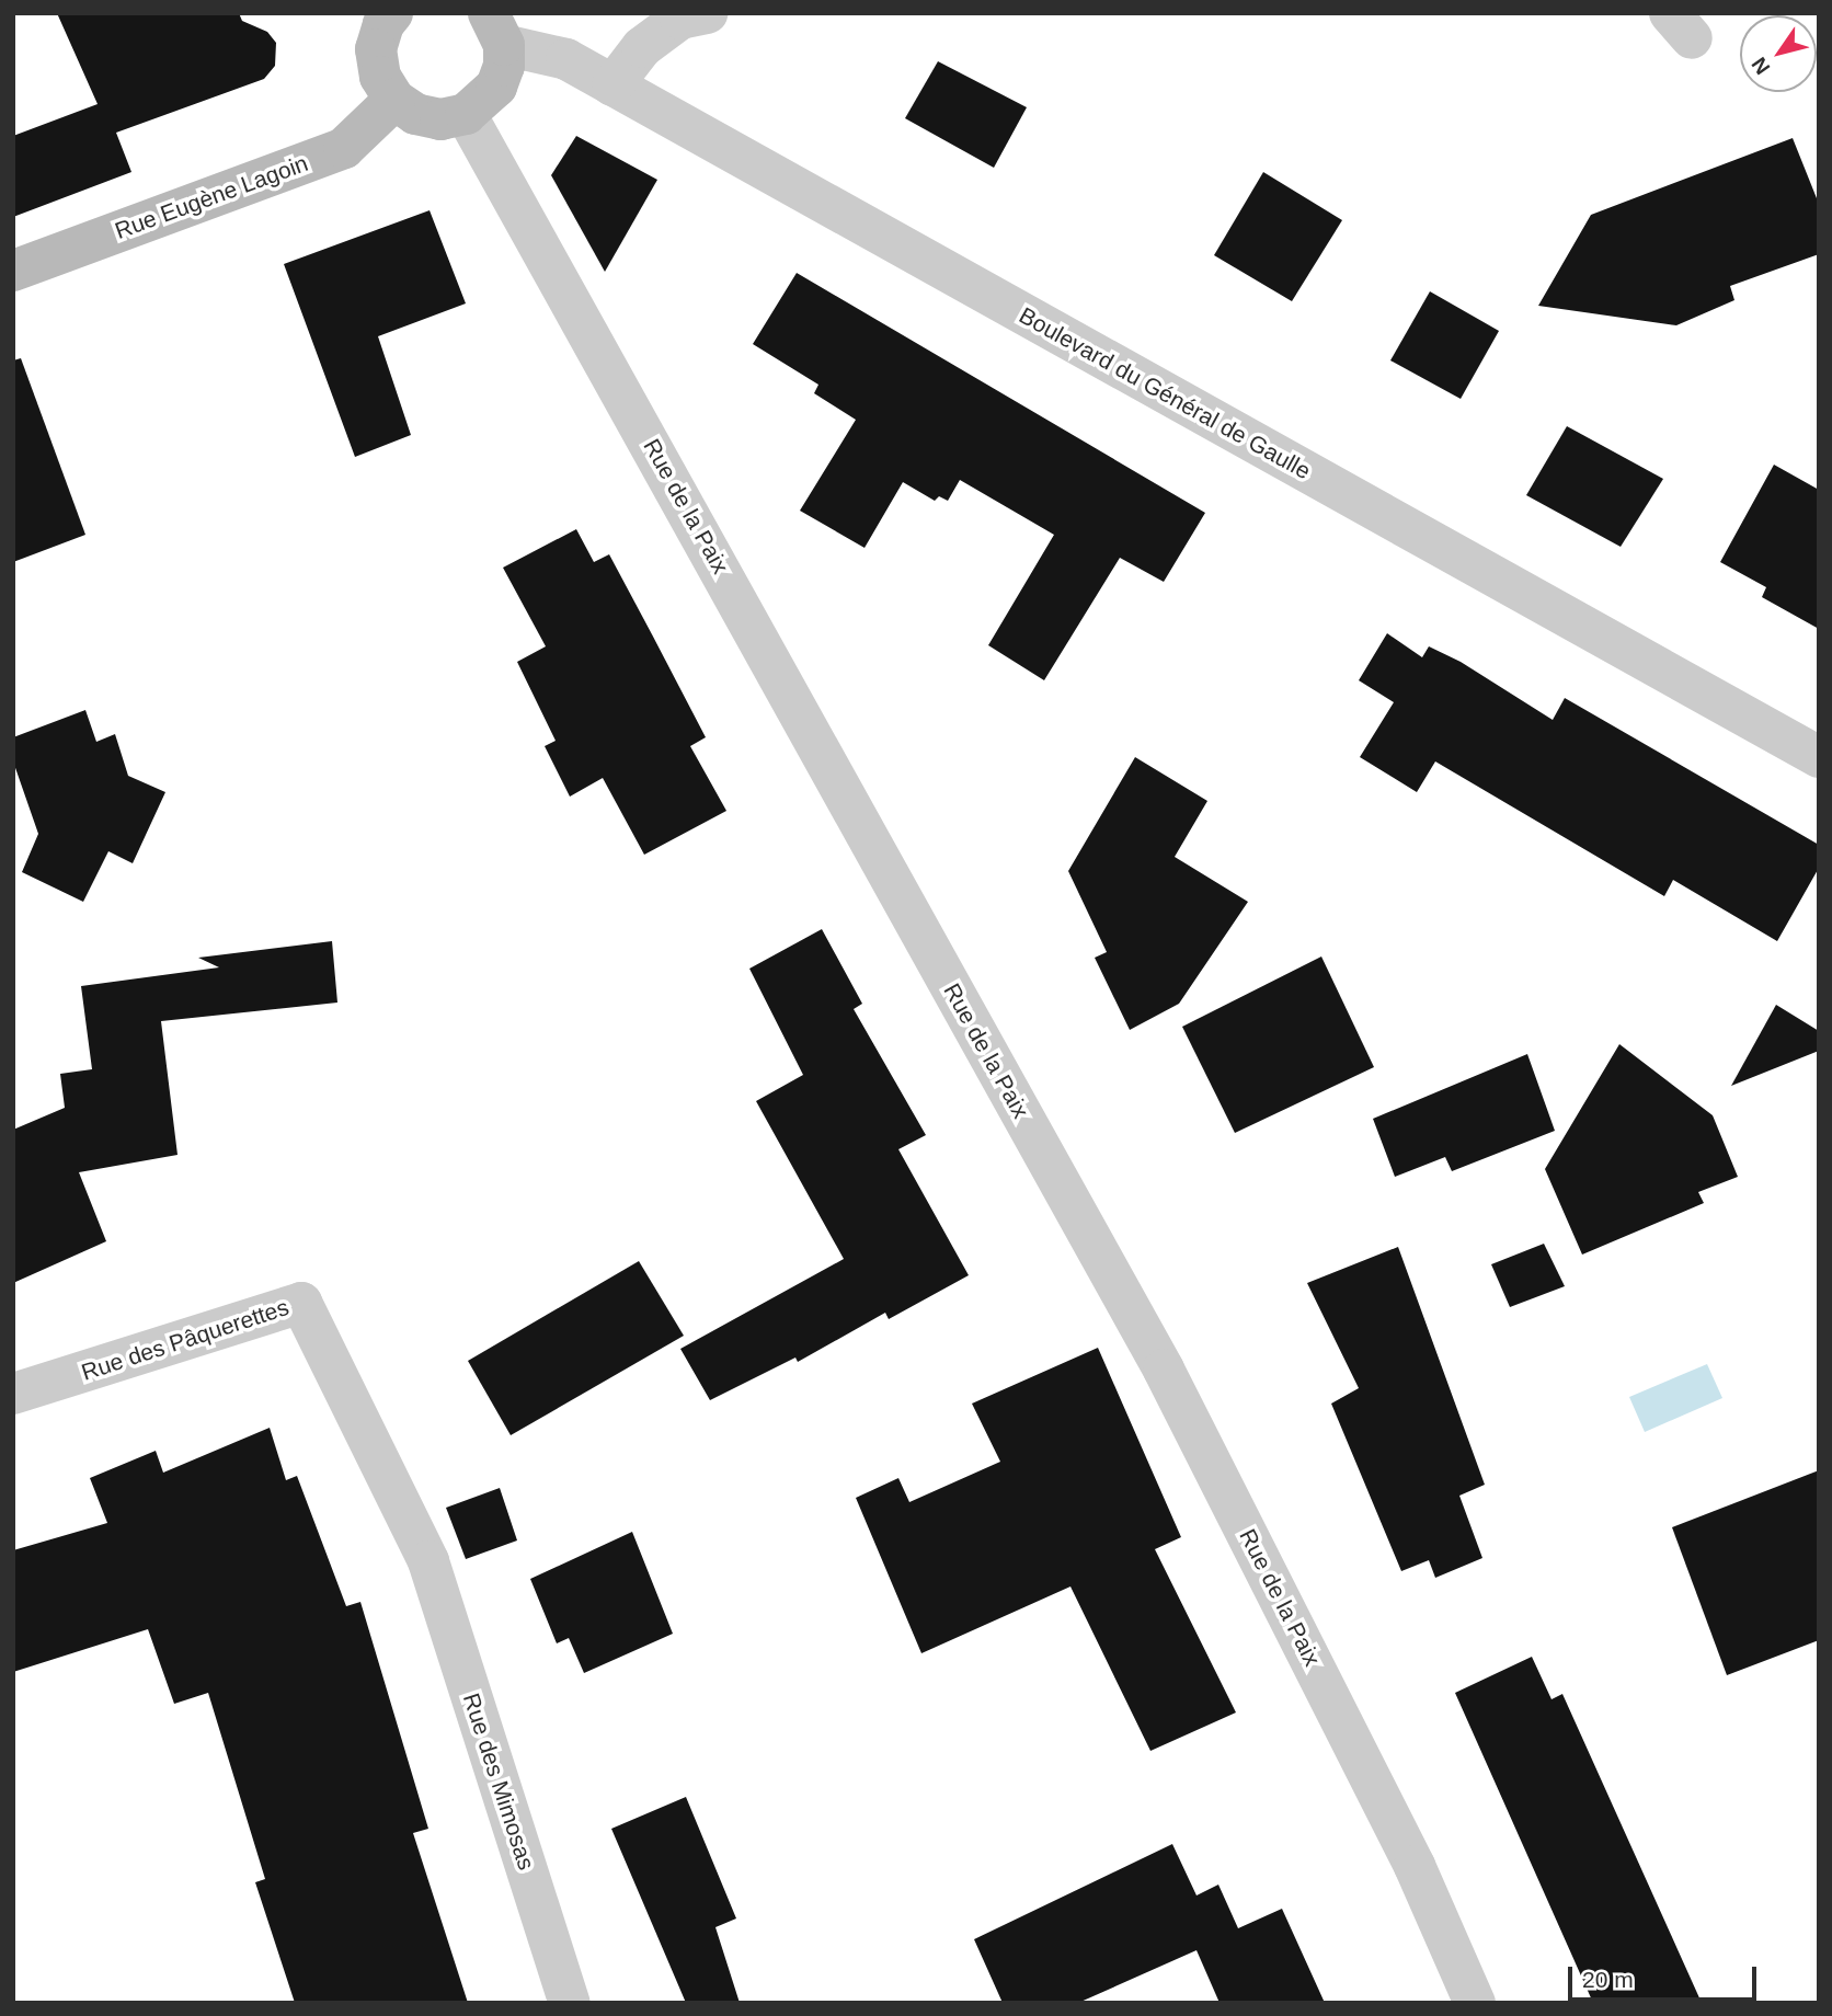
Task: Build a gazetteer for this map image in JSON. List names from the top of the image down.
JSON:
{
  "streets": {
    "street": [
      "Rue Eugène Lagoin",
      "Boulevard du Général de Gaulle",
      "Rue de la Paix",
      "Rue des Pâquerettes",
      "Rue des Mimosas"
    ]
  },
  "crossings": [
    ["Rue des Pâquerettes", "Rue des Mimosas"]
  ],
  "scale_bar": "20 m",
  "north": "bottom left"
}
